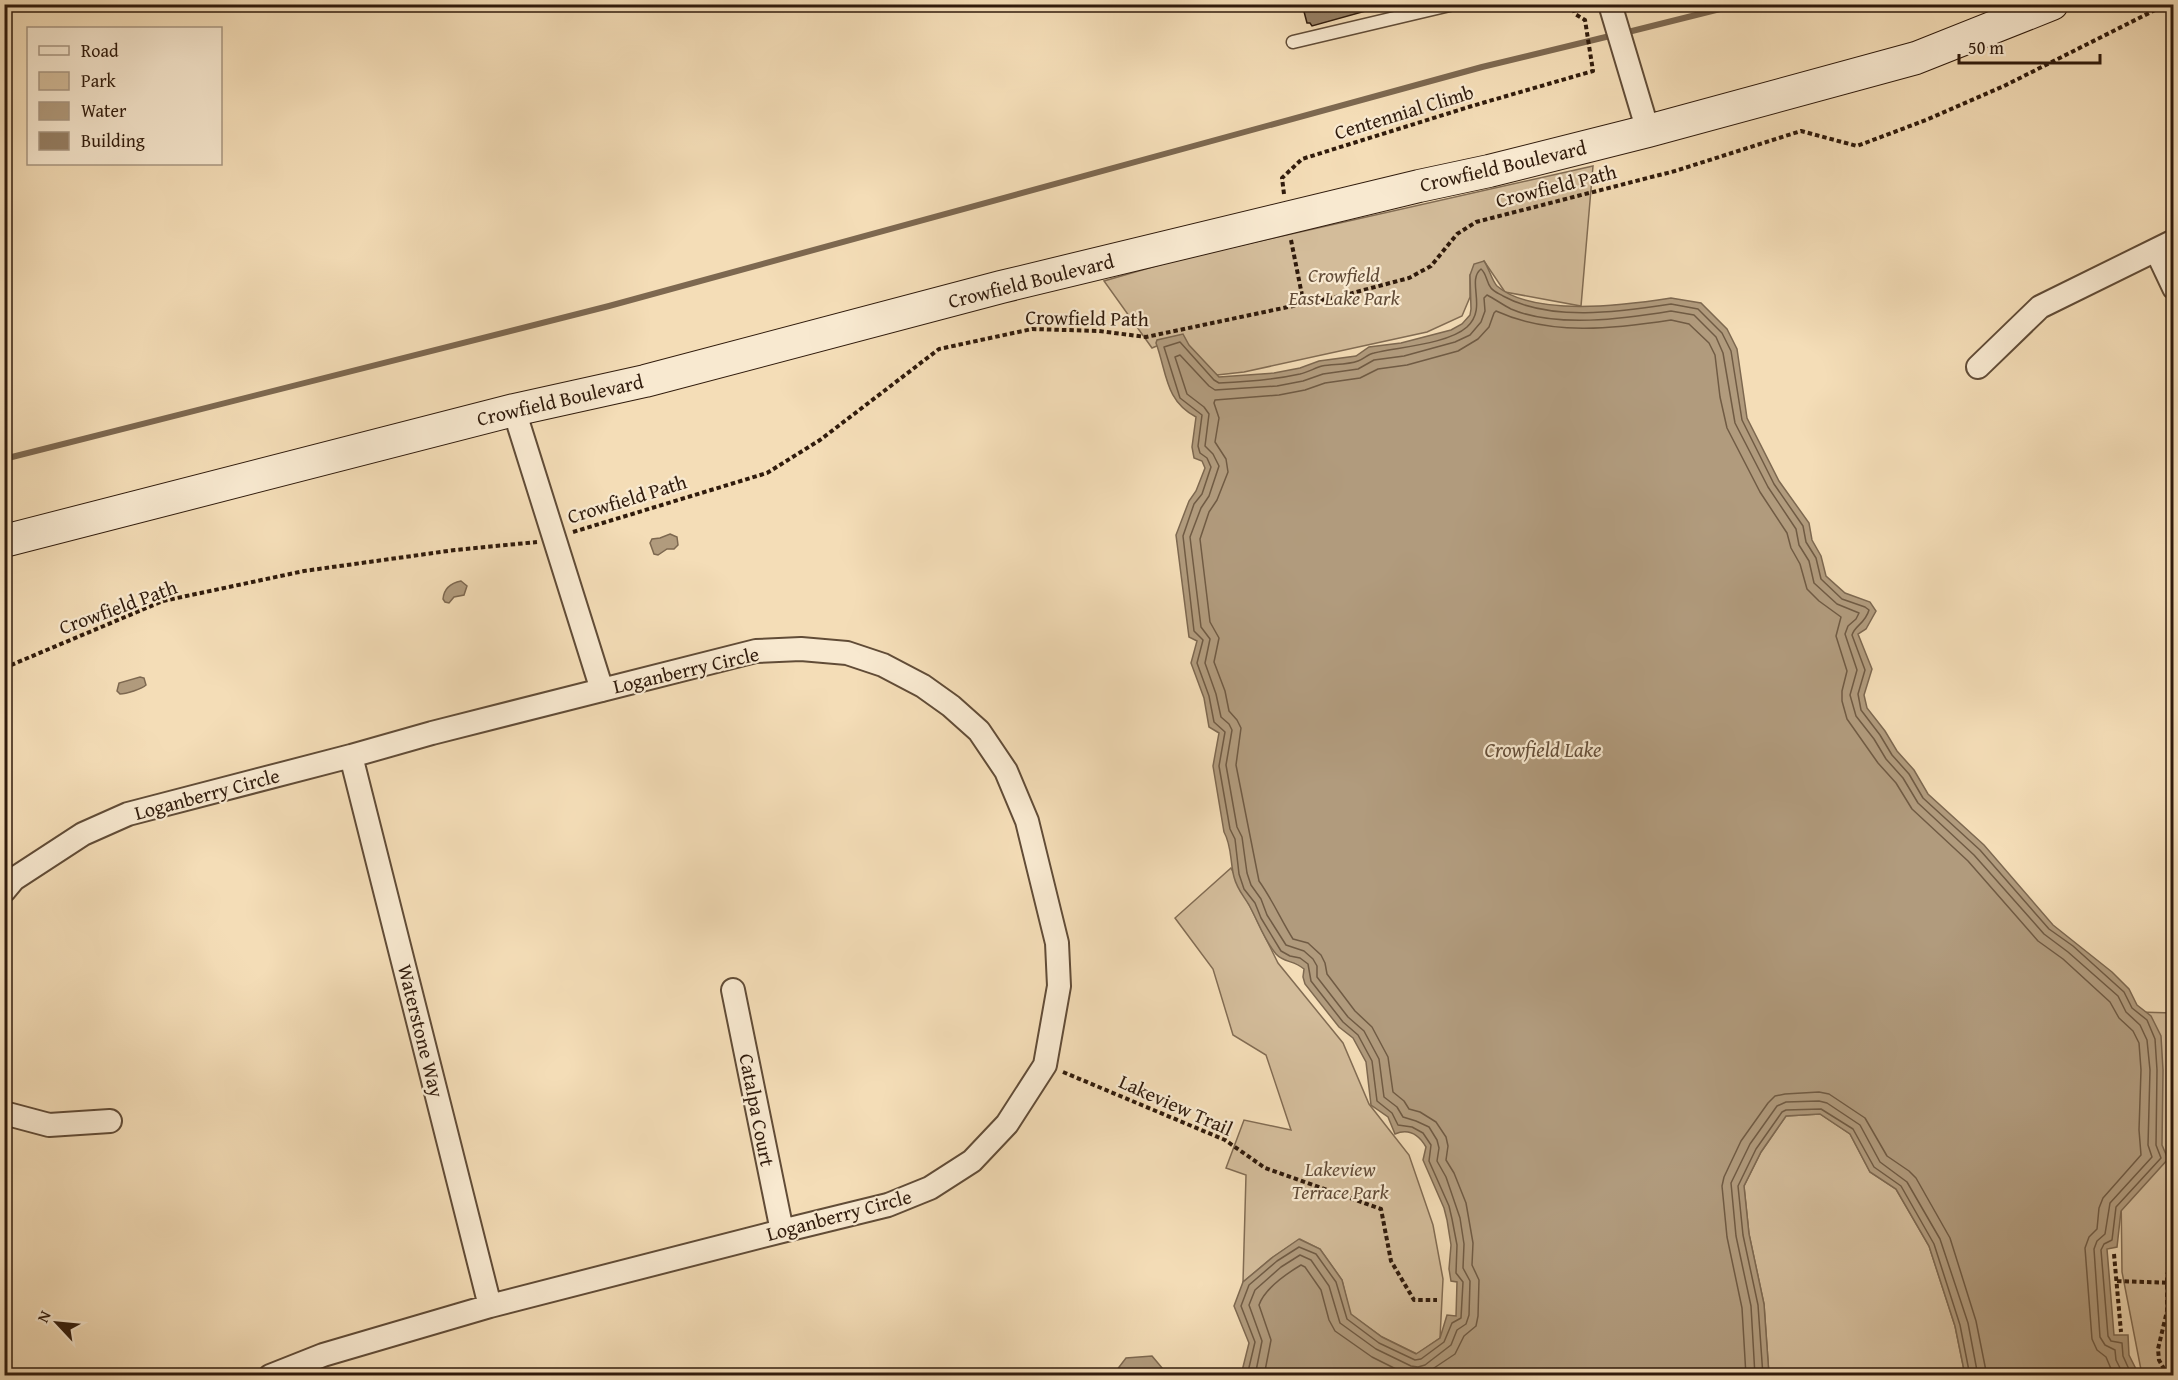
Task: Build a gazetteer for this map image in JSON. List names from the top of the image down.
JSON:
{
  "streets": {
    "main road": ["Crowfield Boulevard"],
    "street": ["Loganberry Circle", "Waterstone Way", "Catalpa Court"],
    "path": ["Centennial Climb", "Crowfield Path", "Lakeview Trail"]
  },
  "crossings": [
    ["Centennial Climb", "Crowfield Boulevard"],
    ["Centennial Climb", "Crowfield Path"],
    ["Crowfield Boulevard", "Loganberry Circle"],
    ["Crowfield Path", "Loganberry Circle"],
    ["Loganberry Circle", "Waterstone Way"],
    ["Loganberry Circle", "Lakeview Trail"],
    ["Loganberry Circle", "Catalpa Court"]
  ],
  "water": ["Crowfield Lake"],
  "parks": ["Crowfield East Lake Park", "Lakeview Terrace Park"],
  "legend": [
    "Road",
    "Park",
    "Water",
    "Building"
  ],
  "scale_bar": "50 m",
  "north": "top left"
}
